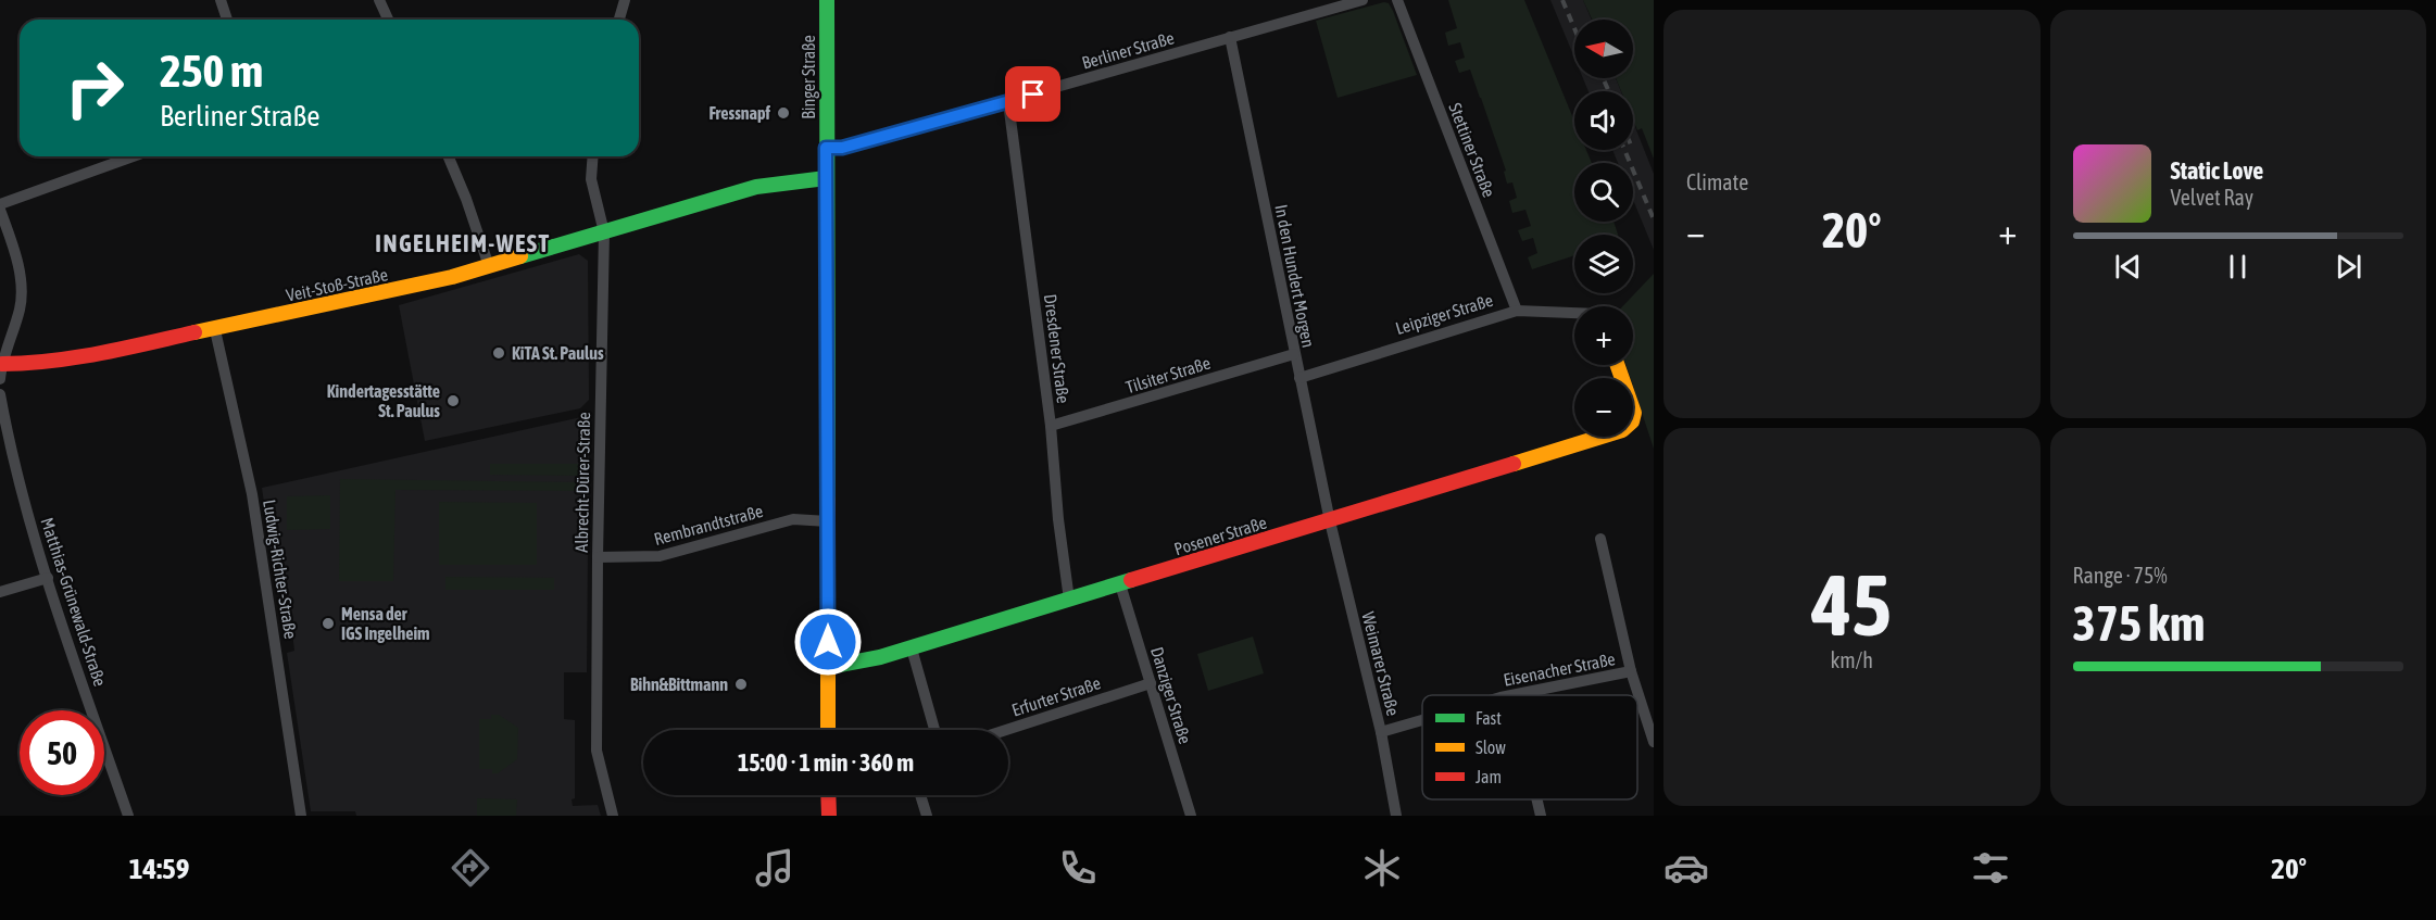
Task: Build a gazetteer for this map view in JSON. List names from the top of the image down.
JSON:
{
  "streets": {
    "street": [
      "Berliner Straße",
      "Binger Straße",
      "Stettiner Straße",
      "In den Hundert Morgen",
      "Veit-Stoß-Straße",
      "Leipziger Straße",
      "Dresdener Straße",
      "Tilsiter Straße",
      "Albrecht-Dürer-Straße",
      "Rembrandtstraße",
      "Posener Straße",
      "Ludwig-Richter-Straße",
      "Matthias-Grünewald-Straße",
      "Weimarer Straße",
      "Eisenacher Straße",
      "Danziger Straße",
      "Erfurter Straße"
    ]
  },
  "crossings": [
    ["Berliner Straße", "Binger Straße"],
    ["Berliner Straße", "In den Hundert Morgen"],
    ["Berliner Straße", "Dresdener Straße"],
    ["Binger Straße", "Veit-Stoß-Straße"],
    ["Binger Straße", "Rembrandtstraße"],
    ["Binger Straße", "Posener Straße"],
    ["Stettiner Straße", "Leipziger Straße"],
    ["In den Hundert Morgen", "Leipziger Straße"],
    ["In den Hundert Morgen", "Tilsiter Straße"],
    ["In den Hundert Morgen", "Posener Straße"],
    ["In den Hundert Morgen", "Weimarer Straße"],
    ["Veit-Stoß-Straße", "Albrecht-Dürer-Straße"],
    ["Veit-Stoß-Straße", "Ludwig-Richter-Straße"],
    ["Dresdener Straße", "Tilsiter Straße"],
    ["Dresdener Straße", "Posener Straße"],
    ["Albrecht-Dürer-Straße", "Rembrandtstraße"],
    ["Posener Straße", "Weimarer Straße"],
    ["Posener Straße", "Danziger Straße"],
    ["Weimarer Straße", "Eisenacher Straße"],
    ["Danziger Straße", "Erfurter Straße"]
  ],
  "districts": ["INGELHEIM-WEST"],
  "places": [
    "Fressnapf",
    "KiTA St. Paulus",
    "Kindertagesstätte St. Paulus",
    "Mensa der IGS Ingelheim",
    "Bihn&Bittmann"
  ],
  "legend": ["Fast", "Slow", "Jam"],
  "north": "left",
  "page": {
    "tile": [
      "Climate",
      ["45", "km/h"],
      ["Range · 75%", "375 km"]
    ],
    "map_buttons": ["+", "−"],
    "turn": ["250 m", "Berliner Straße"],
    "song": ["Static Love", "Velvet Ray"],
    "heat": ["−", "20°", "+"],
    "limit": "50",
    "trip": "15:00 · 1 min · 360 m",
    "tabs": ["14:59", "20°"]
  }
}
